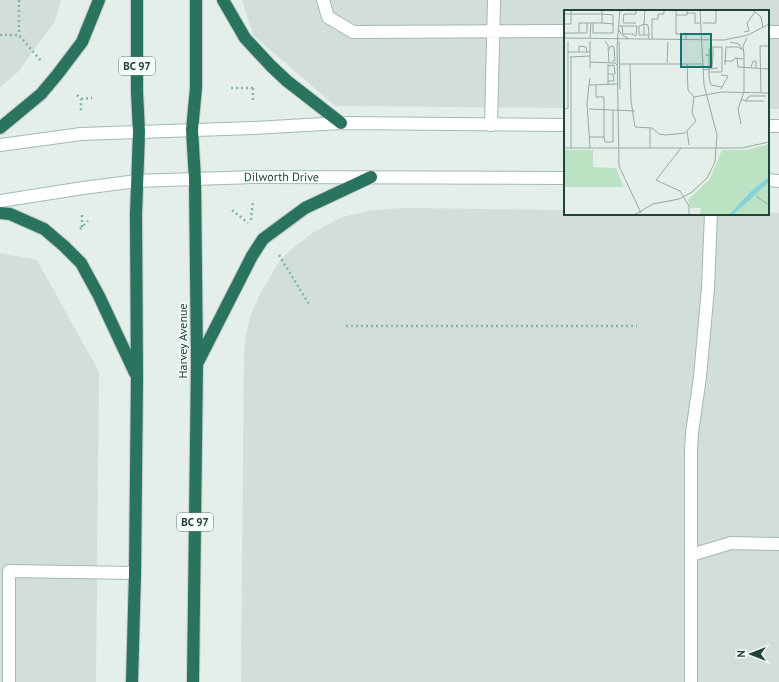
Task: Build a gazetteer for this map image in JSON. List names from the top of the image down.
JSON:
{
  "streets": {
    "highway": ["BC 97", "Harvey Avenue"],
    "main road": ["Dilworth Drive"]
  },
  "crossings": [
    ["BC 97", "Dilworth Drive"],
    ["Dilworth Drive", "Harvey Avenue"]
  ],
  "north": "left"
}
